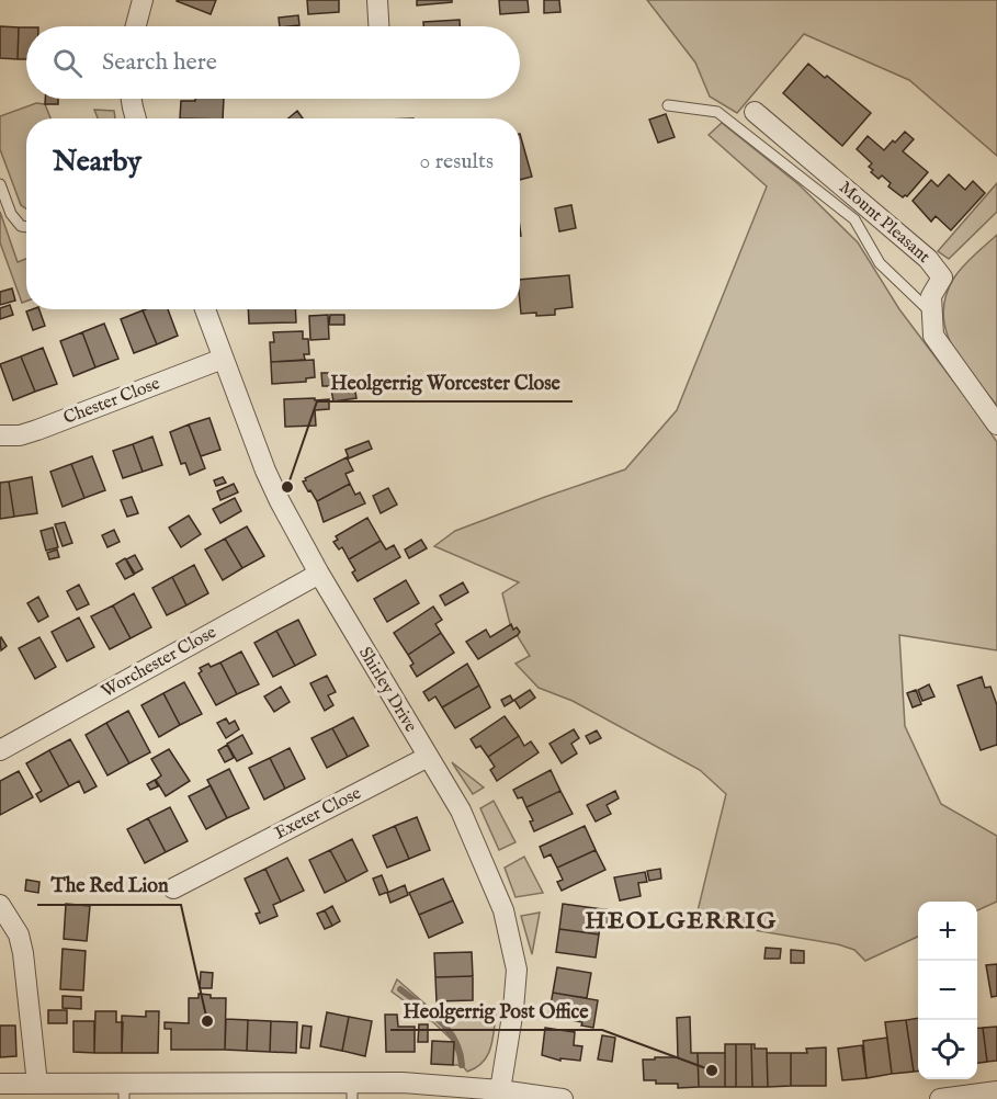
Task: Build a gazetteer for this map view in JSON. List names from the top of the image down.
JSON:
{
  "streets": {
    "street": [
      "Mount Pleasant",
      "Chester Close",
      "Worchester Close",
      "Shirley Drive",
      "Exeter Close"
    ]
  },
  "crossings": [
    ["Chester Close", "Shirley Drive"],
    ["Worchester Close", "Shirley Drive"],
    ["Shirley Drive", "Exeter Close"]
  ],
  "districts": ["HEOLGERRIG"],
  "places": ["Heolgerrig Worcester Close", "The Red Lion", "Heolgerrig Post Office"],
  "page": {
    "search": "Search here",
    "heading": ["Nearby", "0 results"],
    "map_buttons": ["+", "−"]
  }
}
